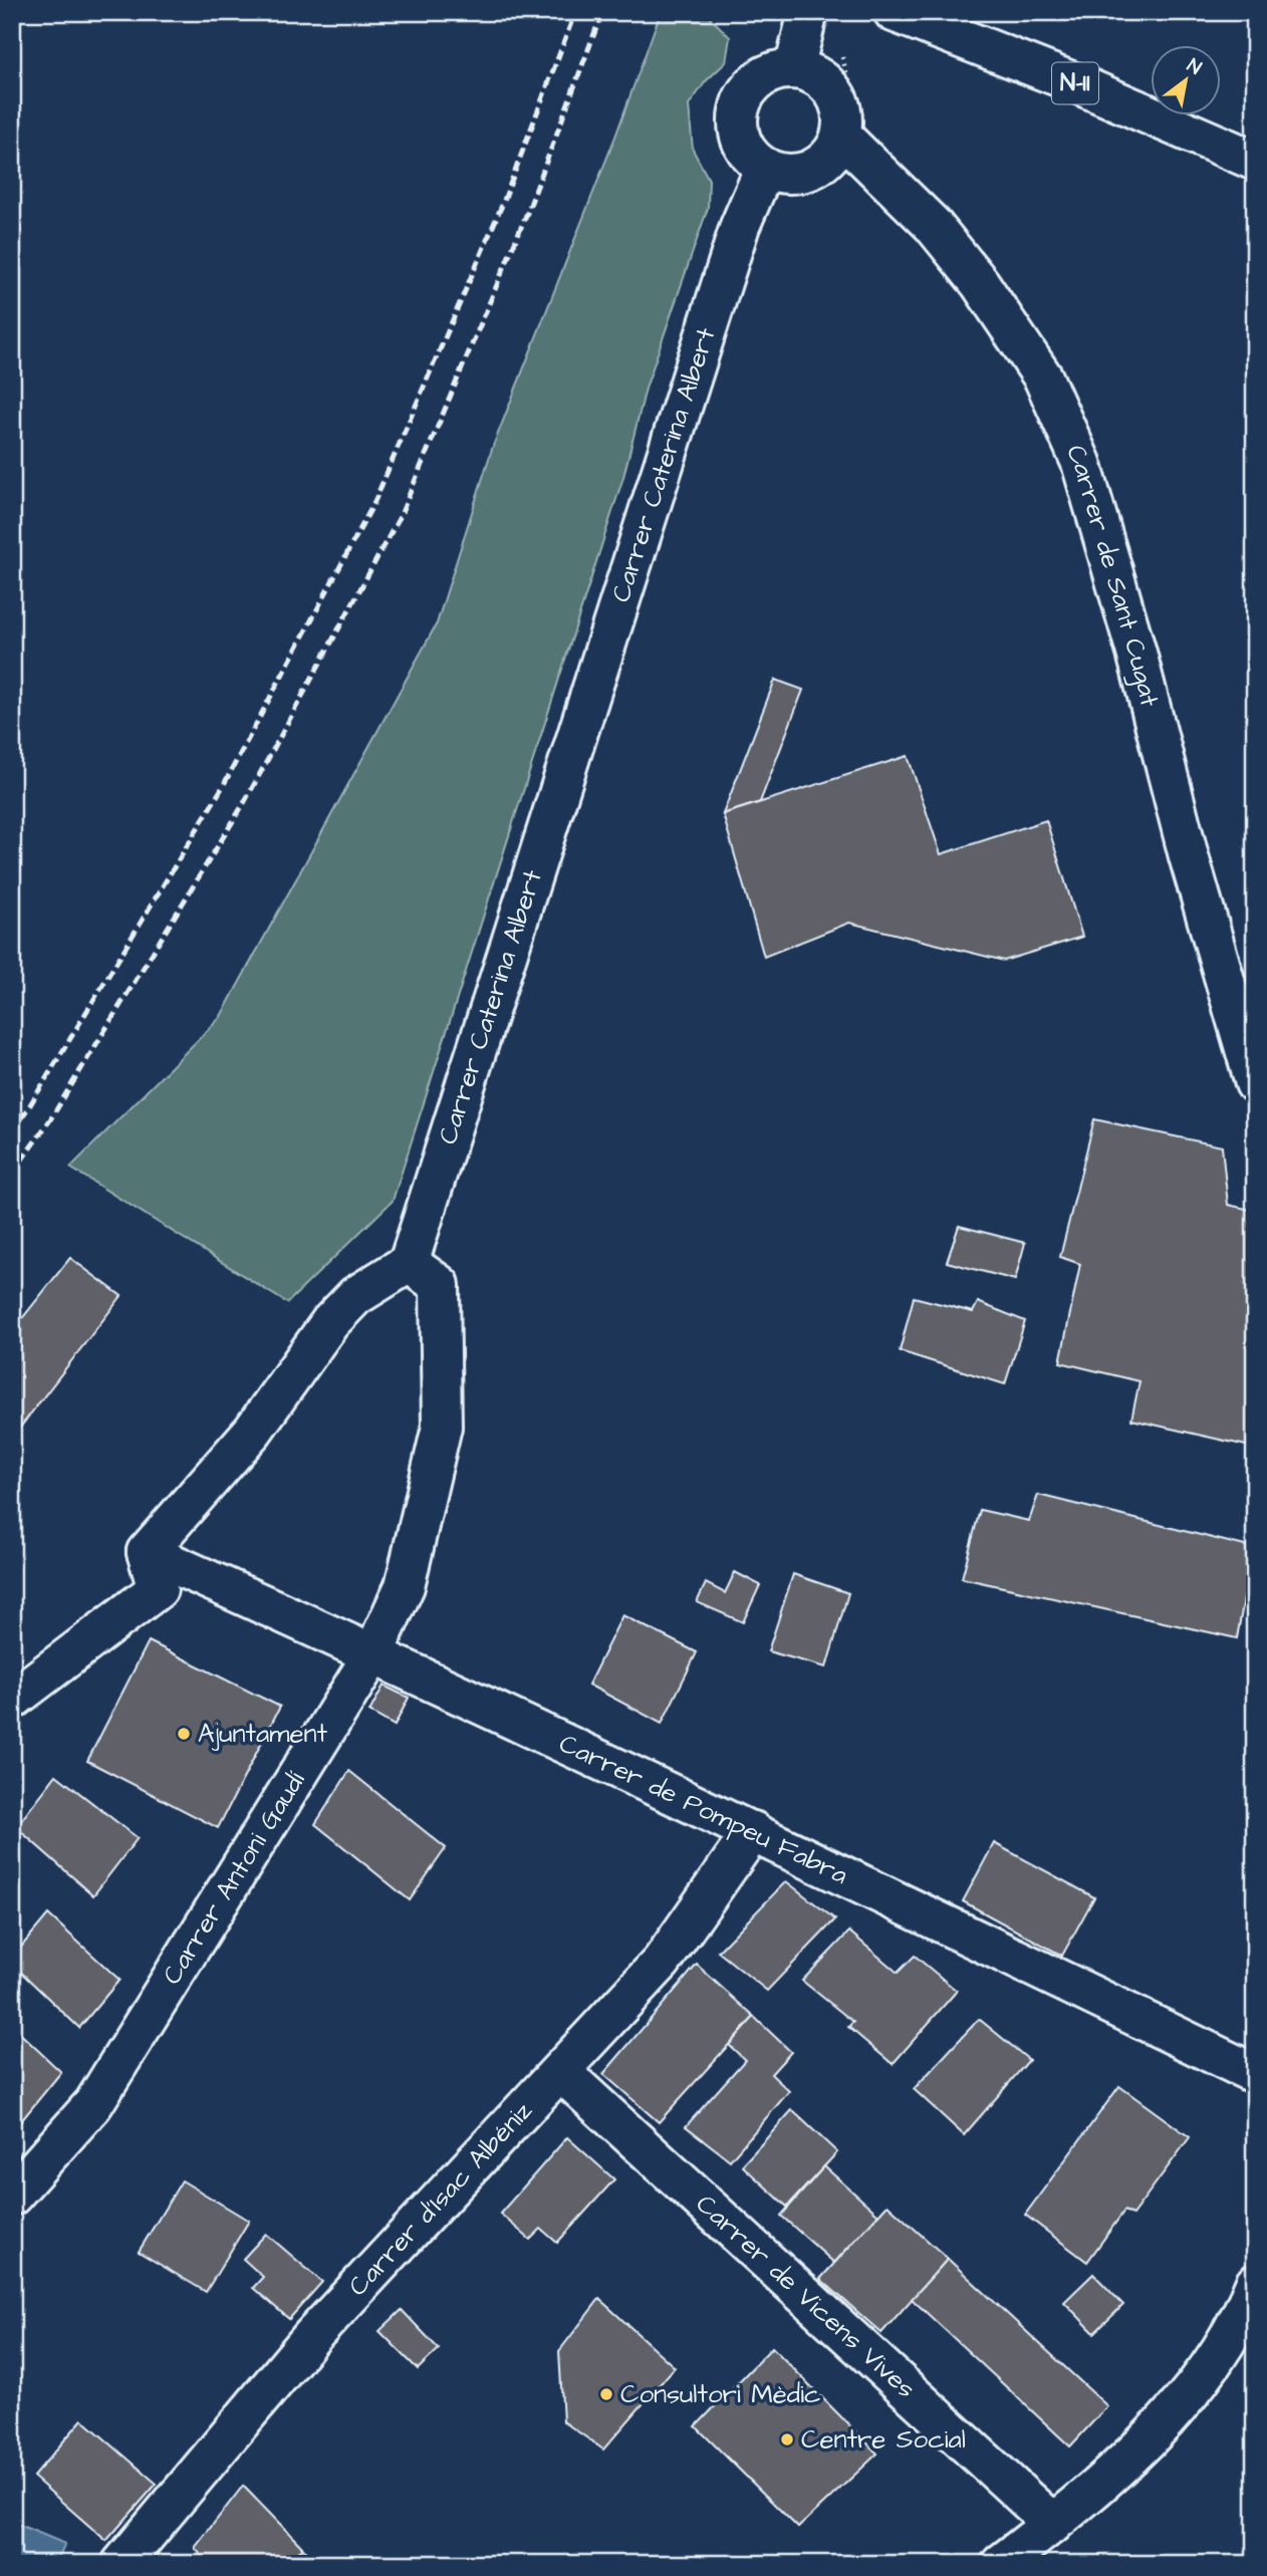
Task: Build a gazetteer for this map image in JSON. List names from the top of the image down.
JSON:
{
  "streets": {
    "main road": [
      "N-II",
      "Carrer Caterina Albert",
      "Carrer de Sant Cugat",
      "Carrer de Pompeu Fabra",
      "Carrer Antoni Gaudí",
      "Carrer d'Isac Albéniz",
      "Carrer de Vicens Vives"
    ]
  },
  "crossings": [
    ["Carrer Caterina Albert", "Carrer de Sant Cugat"],
    ["Carrer Caterina Albert", "Carrer Antoni Gaudí"],
    ["Carrer de Pompeu Fabra", "Carrer Antoni Gaudí"],
    ["Carrer de Pompeu Fabra", "Carrer d'Isac Albéniz"],
    ["Carrer d'Isac Albéniz", "Carrer de Vicens Vives"]
  ],
  "places": ["Ajuntament", "Consultori Mèdic", "Centre Social"],
  "north": "top right"
}
